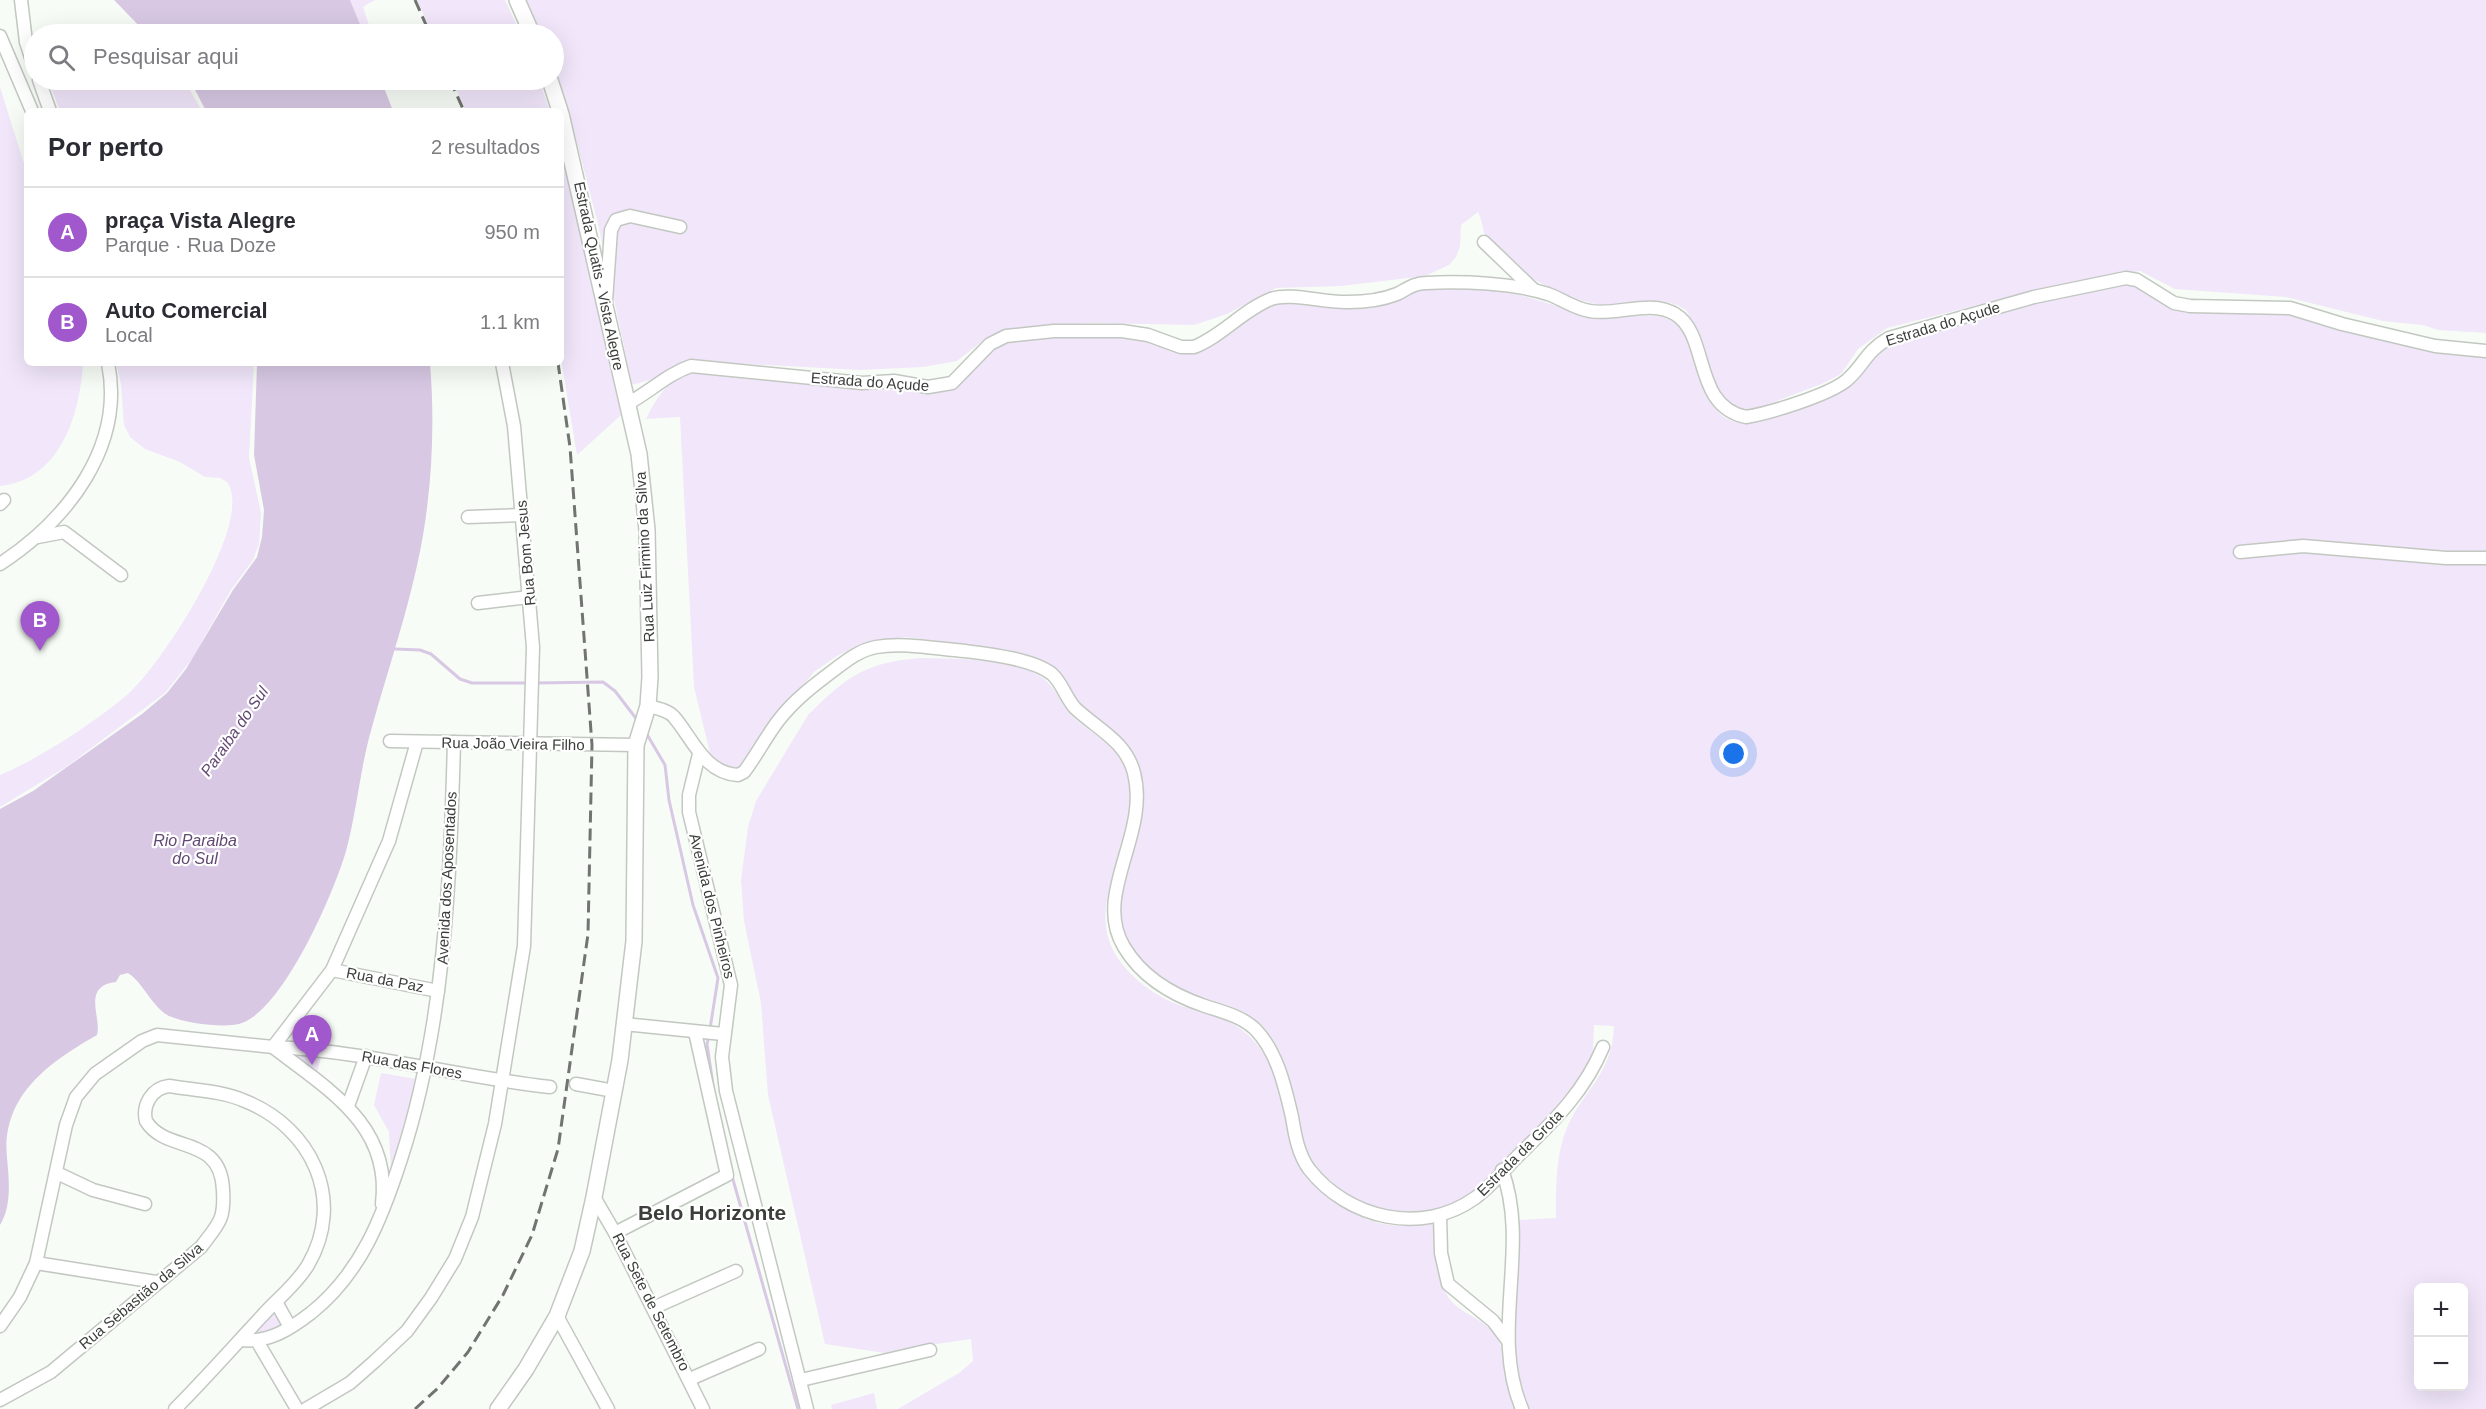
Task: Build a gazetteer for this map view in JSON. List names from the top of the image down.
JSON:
{
  "streets": {
    "street": [
      "Estrada Quatis - Vista Alegre",
      "Estrada do Açude",
      "Rua Bom Jesus",
      "Rua Luiz Firmino da Silva",
      "Rua João Vieira Filho",
      "Avenida dos Aposentados",
      "Avenida dos Pinheiros",
      "Rua da Paz",
      "Rua das Flores",
      "Estrada da Grota",
      "Rua Sebastião da Silva",
      "Rua Sete de Setembro"
    ]
  },
  "crossings": [
    ["Estrada Quatis - Vista Alegre", "Estrada do Açude"],
    ["Estrada Quatis - Vista Alegre", "Rua Luiz Firmino da Silva"],
    ["Estrada do Açude", "Rua Luiz Firmino da Silva"],
    ["Rua Bom Jesus", "Rua João Vieira Filho"],
    ["Rua Bom Jesus", "Rua das Flores"],
    ["Rua Luiz Firmino da Silva", "Rua João Vieira Filho"],
    ["Rua Luiz Firmino da Silva", "Rua Sete de Setembro"],
    ["Rua João Vieira Filho", "Avenida dos Aposentados"],
    ["Avenida dos Aposentados", "Rua da Paz"],
    ["Avenida dos Aposentados", "Rua das Flores"],
    ["Avenida dos Aposentados", "Rua Sebastião da Silva"],
    ["Avenida dos Pinheiros", "Estrada da Grota"]
  ],
  "districts": ["Belo Horizonte"],
  "water": ["Paraiba do Sul", "Rio Paraiba do Sul"],
  "page": {
    "search": "Pesquisar aqui",
    "heading": ["Por perto", "2 resultados"],
    "list": [
      {
        "mark": "A",
        "name": "praça Vista Alegre",
        "note": "Parque · Rua Doze",
        "value": "950 m"
      },
      {
        "mark": "B",
        "name": "Auto Comercial",
        "note": "Local",
        "value": "1.1 km"
      }
    ],
    "pins": ["B", "A"],
    "map_buttons": ["+", "−"]
  }
}
